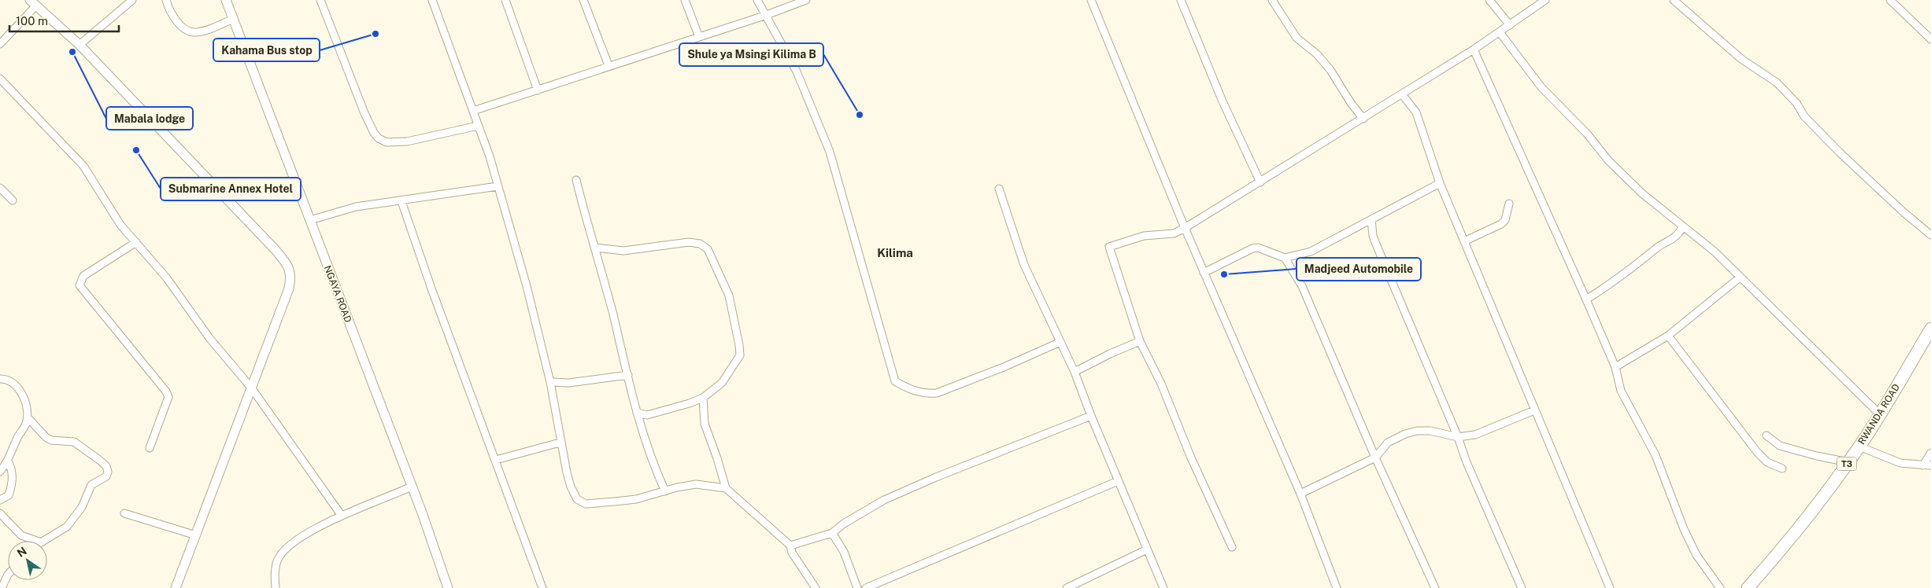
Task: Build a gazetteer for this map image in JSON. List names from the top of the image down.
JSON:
{
  "streets": {
    "highway": ["RWANDA ROAD", "T3"],
    "street": ["NGAYA ROAD"]
  },
  "districts": ["Kilima"],
  "places": [
    "Kahama Bus stop",
    "Mabala lodge",
    "Shule ya Msingi Kilima B",
    "Submarine Annex Hotel",
    "Madjeed Automobile"
  ],
  "scale_bar": "100 m",
  "north": "top left"
}
